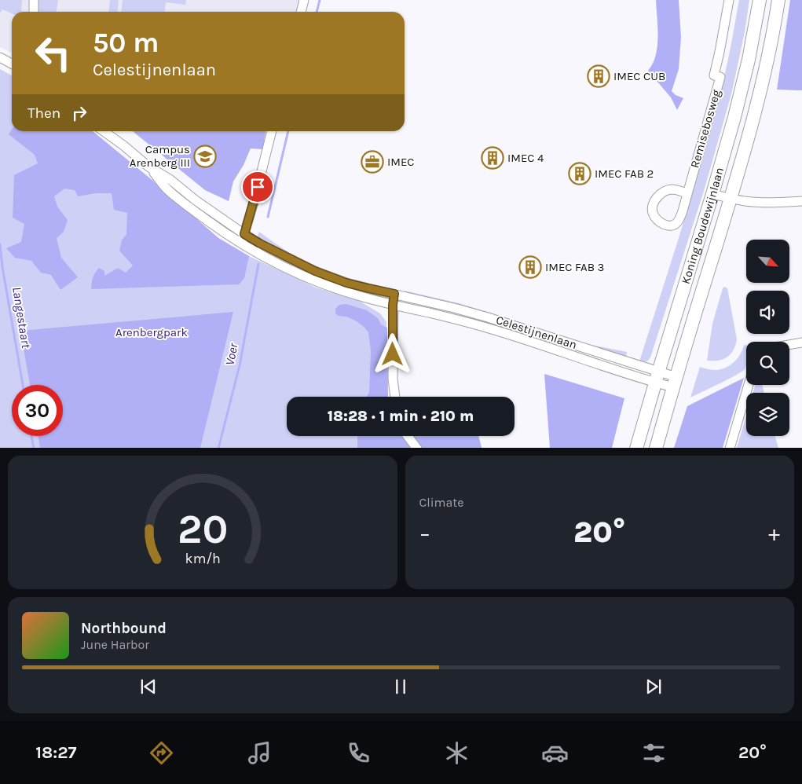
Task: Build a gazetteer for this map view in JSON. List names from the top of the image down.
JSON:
{
  "streets": {
    "highway": ["Koning Boudewijnlaan"],
    "street": ["Remisebosweg", "Celestijnenlaan"]
  },
  "crossings": [
    ["Koning Boudewijnlaan", "Celestijnenlaan"]
  ],
  "water": ["Langestaart", "Voer"],
  "parks": ["Arenbergpark"],
  "places": {
    "building": [
      "IMEC CUB",
      "IMEC 4",
      "IMEC FAB 2",
      "IMEC FAB 3"
    ],
    "school or university": ["Campus Arenberg III"],
    "office": ["IMEC"]
  },
  "north": "bottom right",
  "page": {
    "turn": ["50 m", "Celestijnenlaan"],
    "then": "Then",
    "limit": "30",
    "trip": "18:28 · 1 min · 210 m",
    "tile": "Climate",
    "heat": ["−", "20°", "+"],
    "song": ["Northbound", "June Harbor"],
    "tabs": ["18:27", "20°"],
    "gauge": ["20", "km/h"]
  }
}
